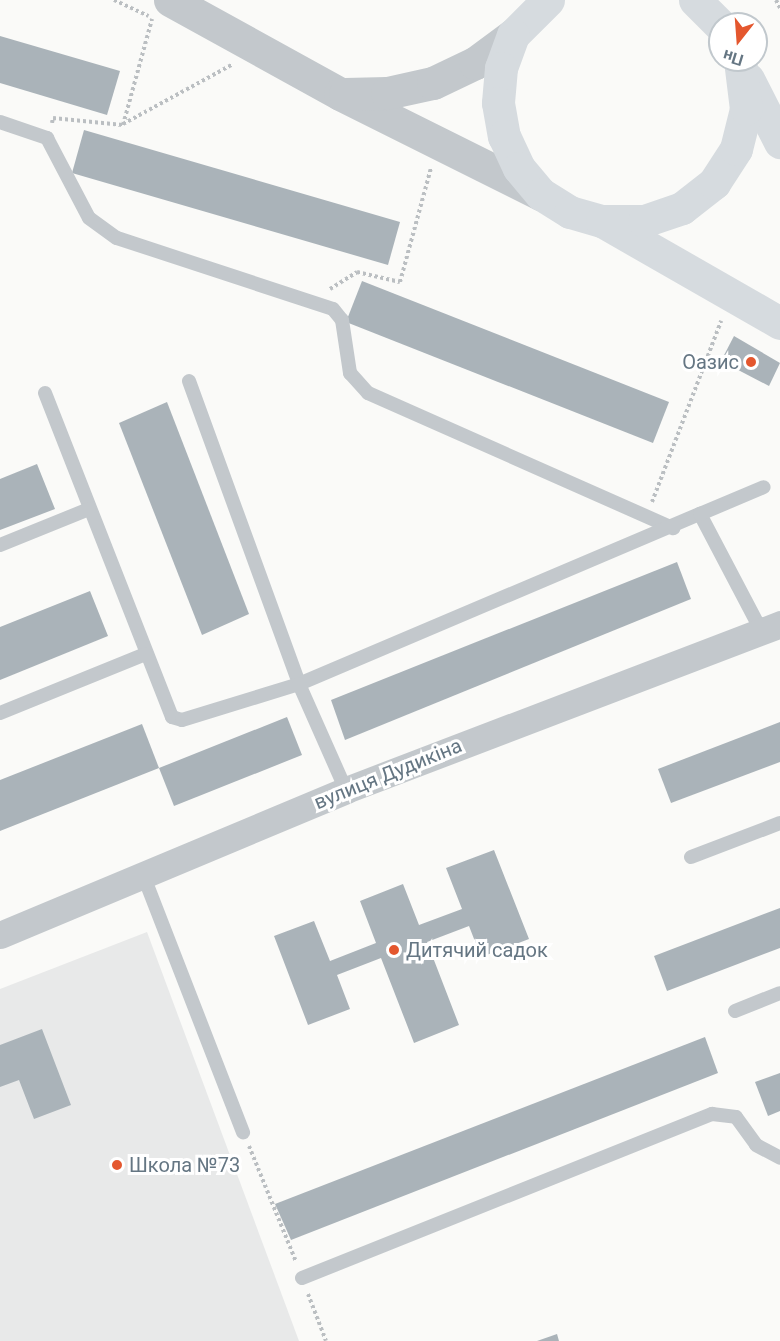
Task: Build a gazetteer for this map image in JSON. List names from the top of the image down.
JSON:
{
  "streets": {
    "street": ["вулиця Дудикіна"]
  },
  "places": ["Оазис", "Дитячий садок", "Школа №73"],
  "north": "bottom"
}
